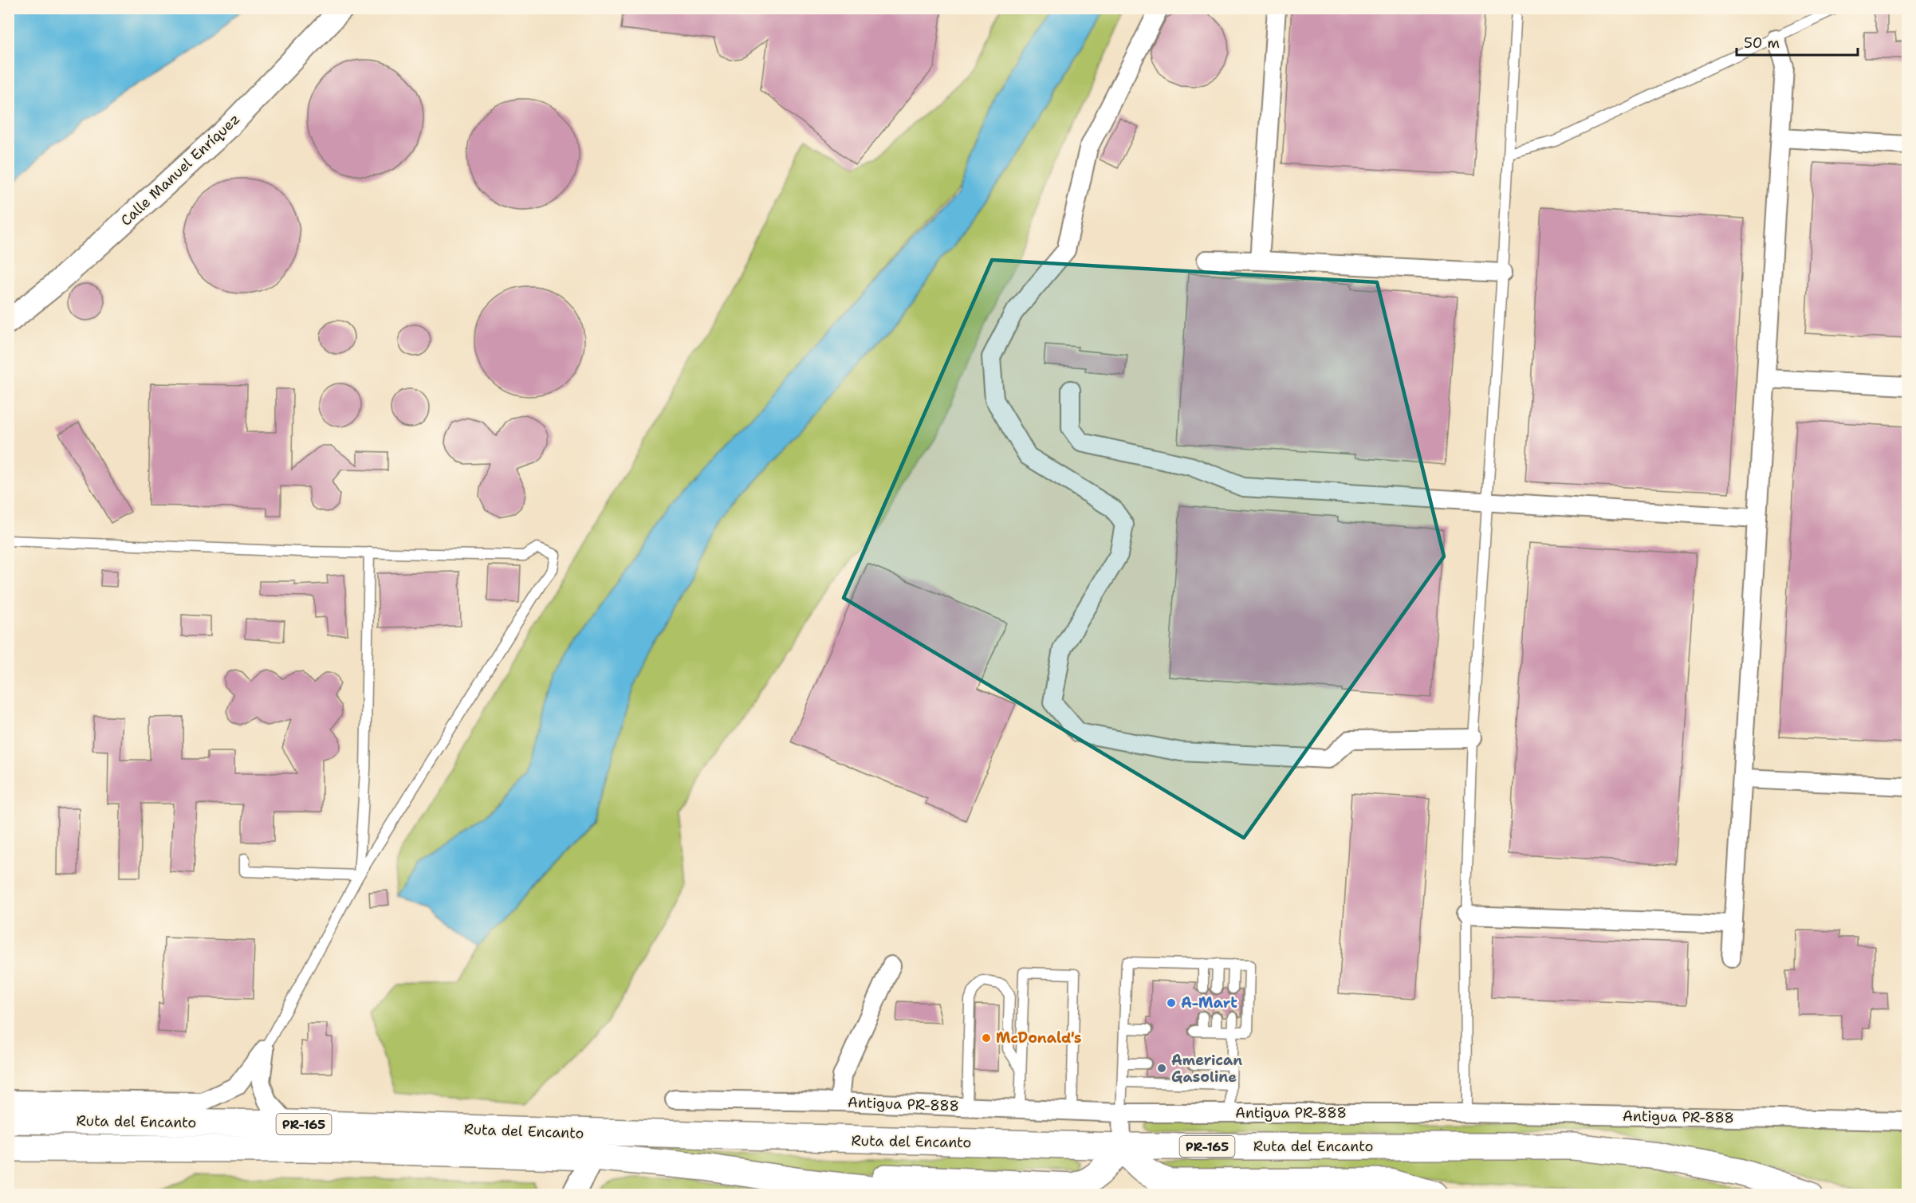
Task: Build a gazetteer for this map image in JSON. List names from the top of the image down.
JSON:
{
  "streets": {
    "main road": ["Ruta del Encanto", "PR-165"],
    "street": ["Calle Manuel Enríquez", "Antigua PR-888"]
  },
  "places": ["A-Mart", "McDonald's", "American Gasoline"],
  "scale_bar": "50 m"
}
